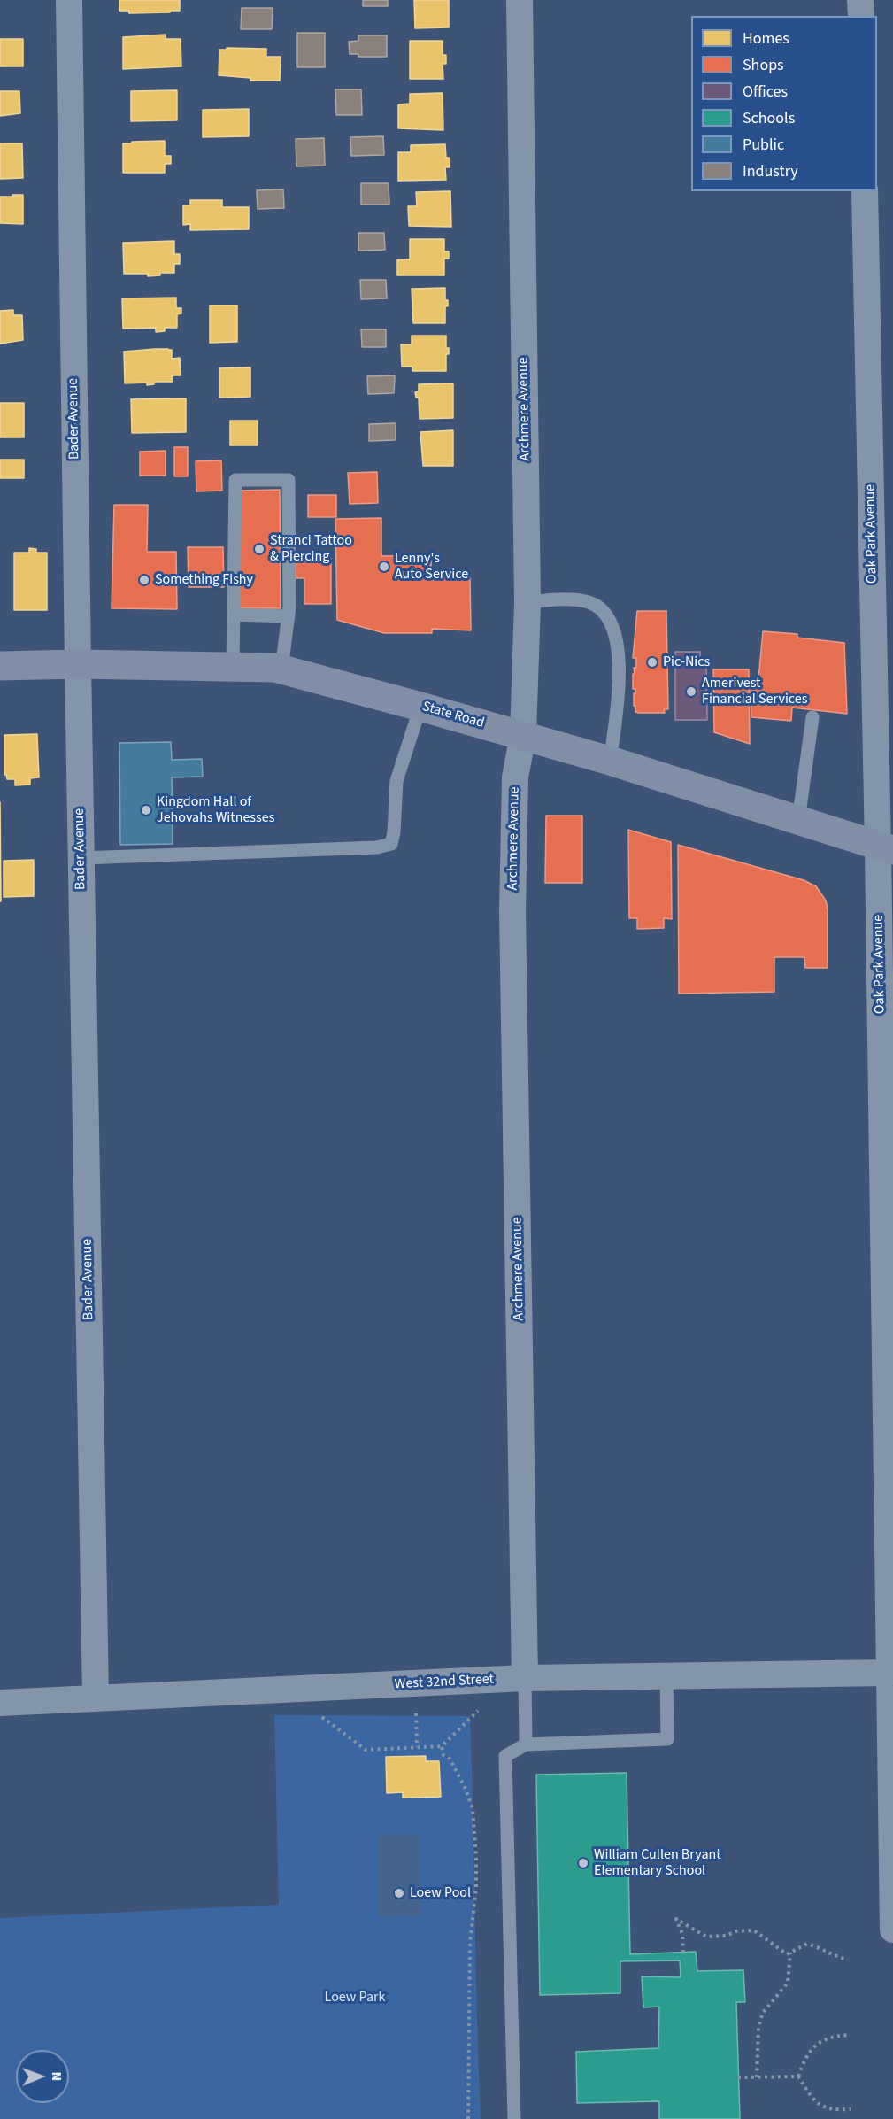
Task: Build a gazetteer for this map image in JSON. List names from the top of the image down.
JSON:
{
  "streets": {
    "main road": ["State Road"],
    "street": [
      "Archmere Avenue",
      "Bader Avenue",
      "Oak Park Avenue",
      "West 32nd Street"
    ]
  },
  "crossings": [
    ["Archmere Avenue", "State Road"],
    ["Archmere Avenue", "West 32nd Street"],
    ["Bader Avenue", "State Road"],
    ["Bader Avenue", "West 32nd Street"],
    ["Oak Park Avenue", "State Road"],
    ["Oak Park Avenue", "West 32nd Street"]
  ],
  "parks": ["Loew Park"],
  "places": [
    "Stranci Tattoo & Piercing",
    "Lenny's Auto Service",
    "Something Fishy",
    "Pic-Nics",
    "Amerivest Financial Services",
    "Kingdom Hall of Jehovahs Witnesses",
    "William Cullen Bryant Elementary School",
    "Loew Pool"
  ],
  "legend": [
    "Homes",
    "Shops",
    "Offices",
    "Schools",
    "Public",
    "Industry"
  ],
  "north": "right"
}
